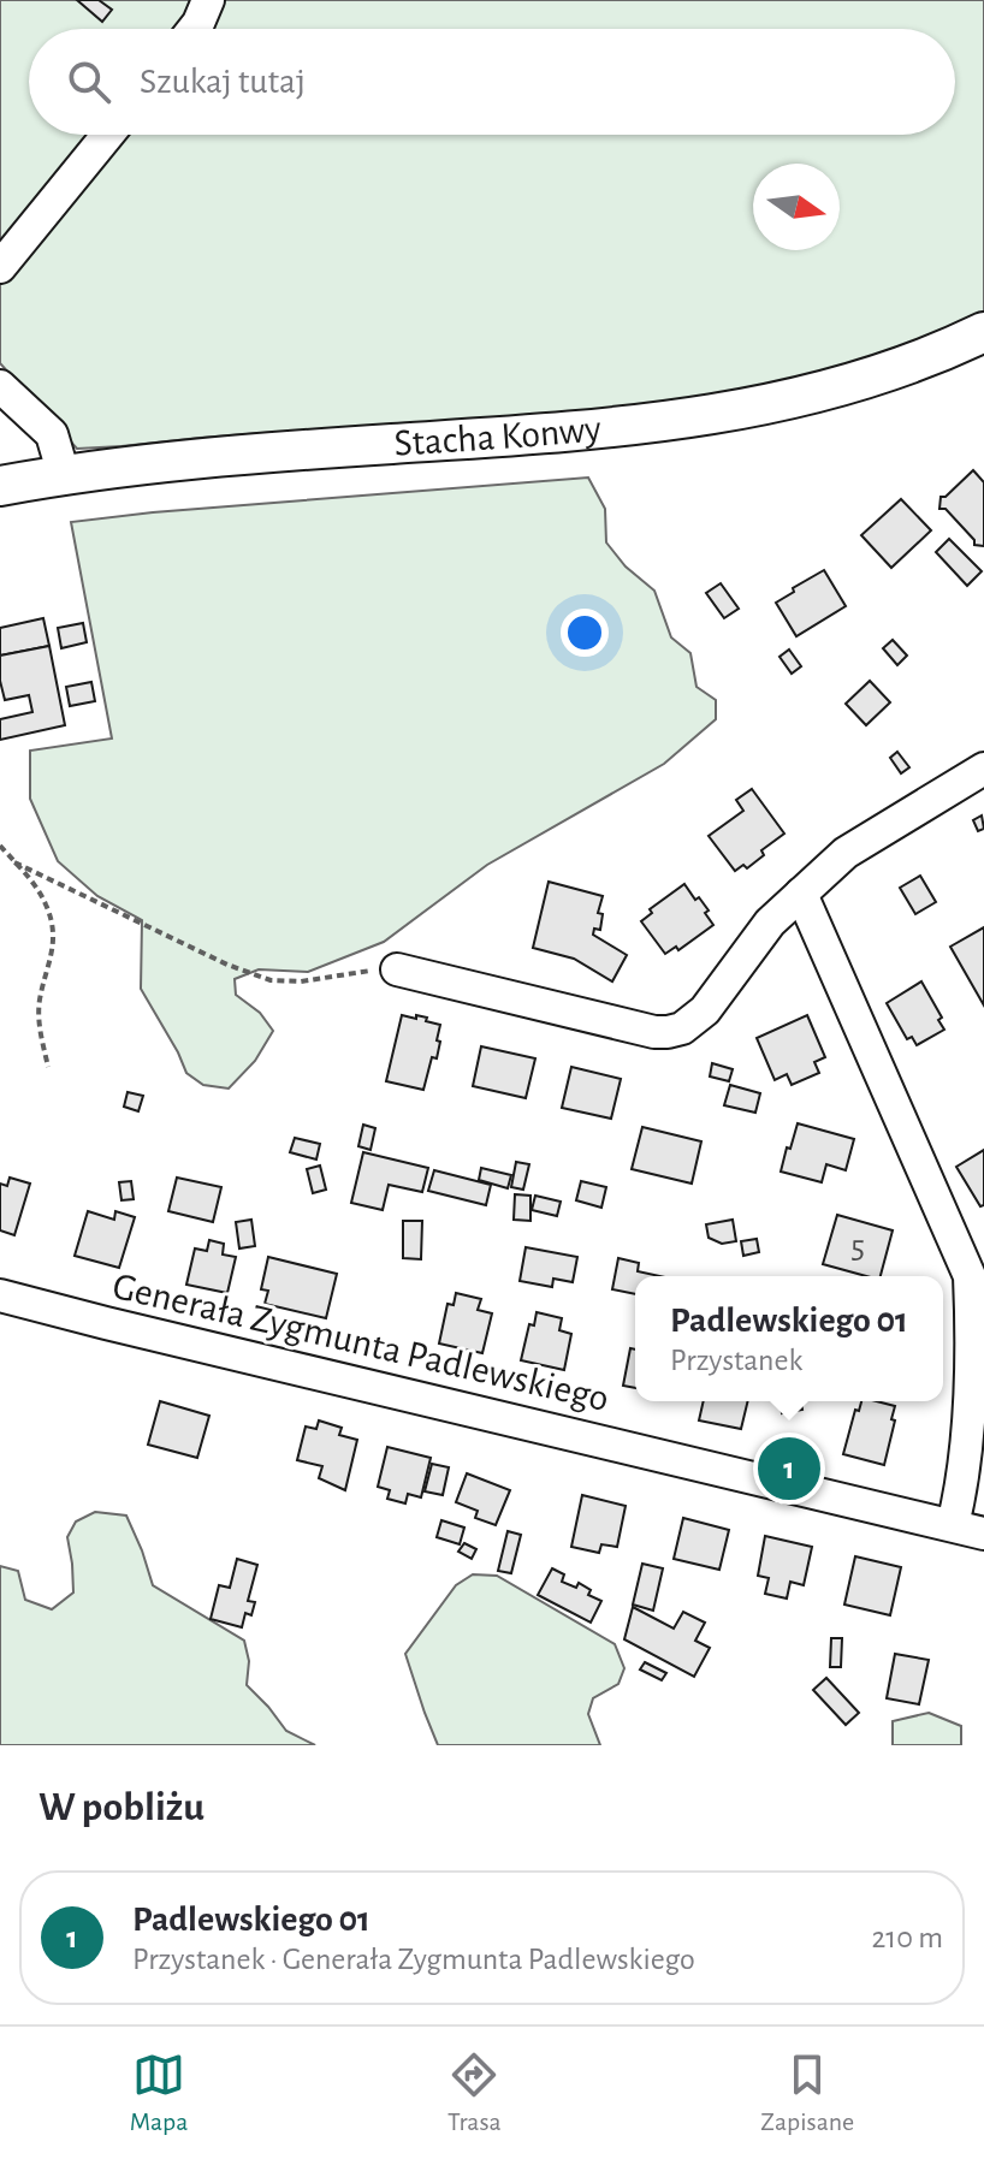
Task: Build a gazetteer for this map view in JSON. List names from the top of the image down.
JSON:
{
  "streets": {
    "main road": ["Stacha Konwy"],
    "street": ["Generała Zygmunta Padlewskiego"]
  },
  "house_numbers": ["5"],
  "north": "right",
  "page": {
    "search": "Szukaj tutaj",
    "popup": ["Padlewskiego 01", "Przystanek"],
    "pins": "1",
    "heading": "W pobliżu",
    "list": [
      {
        "mark": "1",
        "name": "Padlewskiego 01",
        "note": "Przystanek · Generała Zygmunta Padlewskiego",
        "value": "210 m"
      }
    ],
    "nav": ["Mapa", "Trasa", "Zapisane"]
  }
}
